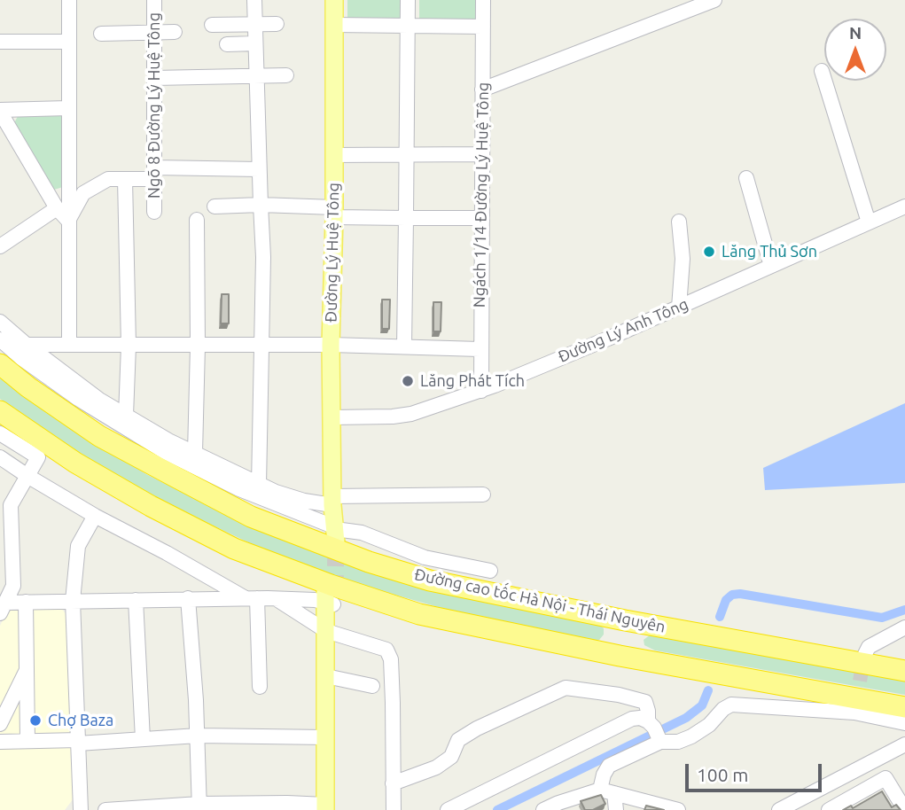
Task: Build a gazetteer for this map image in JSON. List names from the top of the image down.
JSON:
{
  "streets": {
    "highway": ["Đường cao tốc Hà Nội - Thái Nguyên"],
    "main road": ["Đường Lý Huệ Tông"],
    "street": ["Ngõ 8 Đường Lý Huệ Tông", "Ngách 1/14 Đường Lý Huệ Tông", "Đường Lý Anh Tông"]
  },
  "crossings": [
    ["Ngách 1/14 Đường Lý Huệ Tông", "Đường Lý Anh Tông"],
    ["Đường Lý Huệ Tông", "Đường Lý Anh Tông"]
  ],
  "places": ["Lăng Thủ Sơn", "Lăng Phát Tích", "Chợ Baza"],
  "scale_bar": "100 m",
  "north": "top"
}
